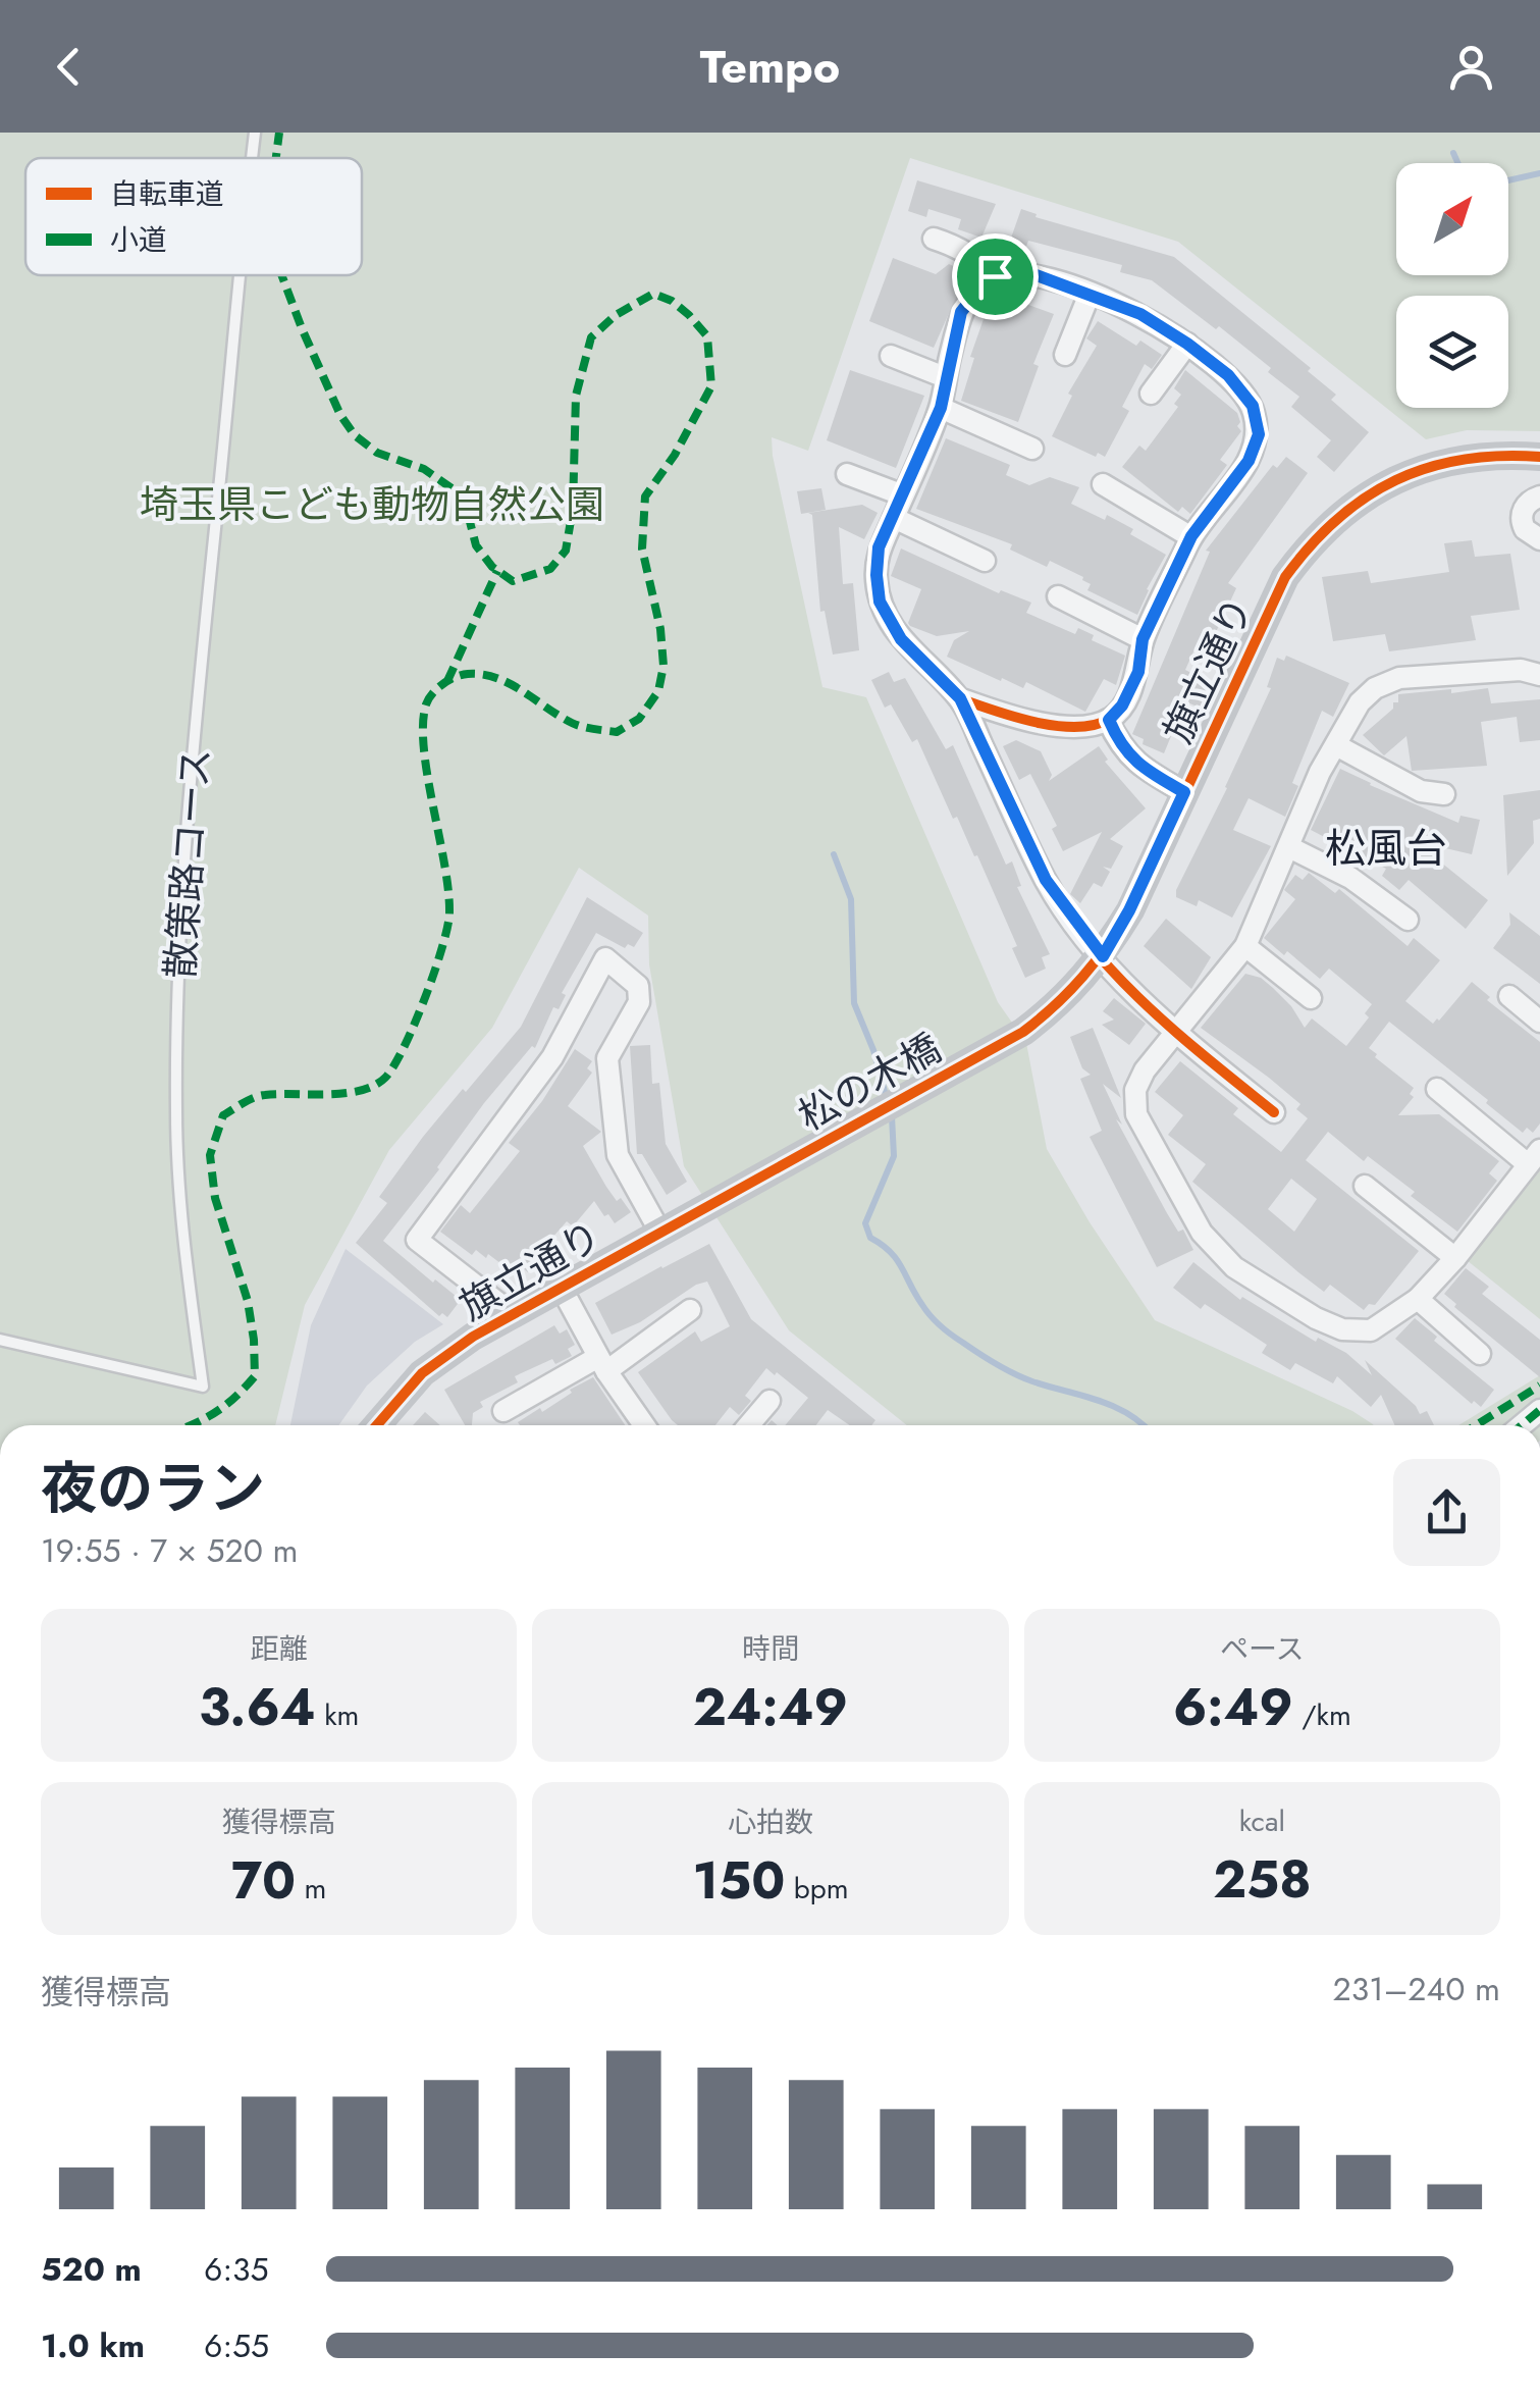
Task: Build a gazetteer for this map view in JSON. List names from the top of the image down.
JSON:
{
  "streets": {
    "street": ["旗立通り", "松の木橋"],
    "lane": ["散策路コース"]
  },
  "crossings": [
    ["旗立通り", "松の木橋"]
  ],
  "districts": ["松風台"],
  "parks": ["埼玉県こども動物自然公園"],
  "legend": ["自転車道", "小道"],
  "north": "top right",
  "page": {
    "header": "Tempo",
    "heading": ["夜のラン", "19:55 · 7 × 520 m"],
    "stats": [
      ["距離", "3.64 km"],
      ["時間", "24:49"],
      ["ペース", "6:49 /km"],
      ["獲得標高", "70 m"],
      ["心拍数", "150 bpm"],
      ["kcal", "258"]
    ],
    "chart": ["獲得標高", "231–240 m"],
    "list": [
      {
        "name": "520 m",
        "note": "6:35"
      },
      {
        "name": "1.0 km",
        "note": "6:55"
      }
    ]
  }
}
